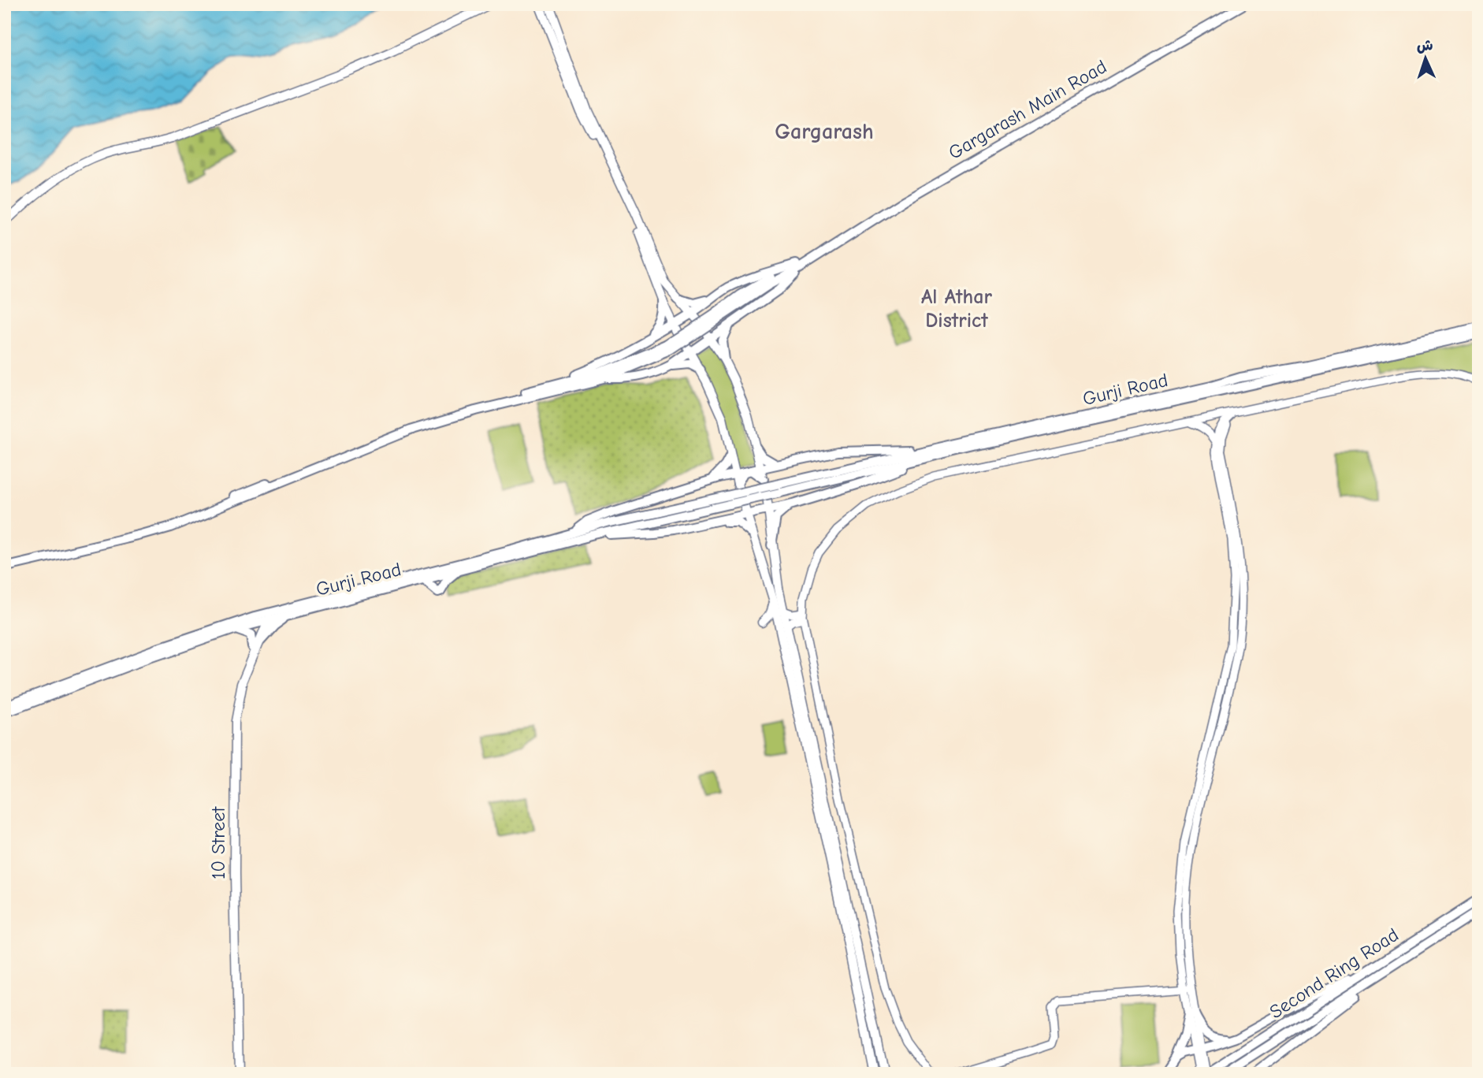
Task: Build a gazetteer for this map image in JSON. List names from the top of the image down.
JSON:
{
  "streets": {
    "main road": [
      "Gargarash Main Road",
      "Gurji Road",
      "10 Street",
      "Second Ring Road"
    ]
  },
  "crossings": [
    ["Gurji Road", "10 Street"]
  ],
  "districts": ["Gargarash", "Al Athar District"],
  "north": "top"
}
